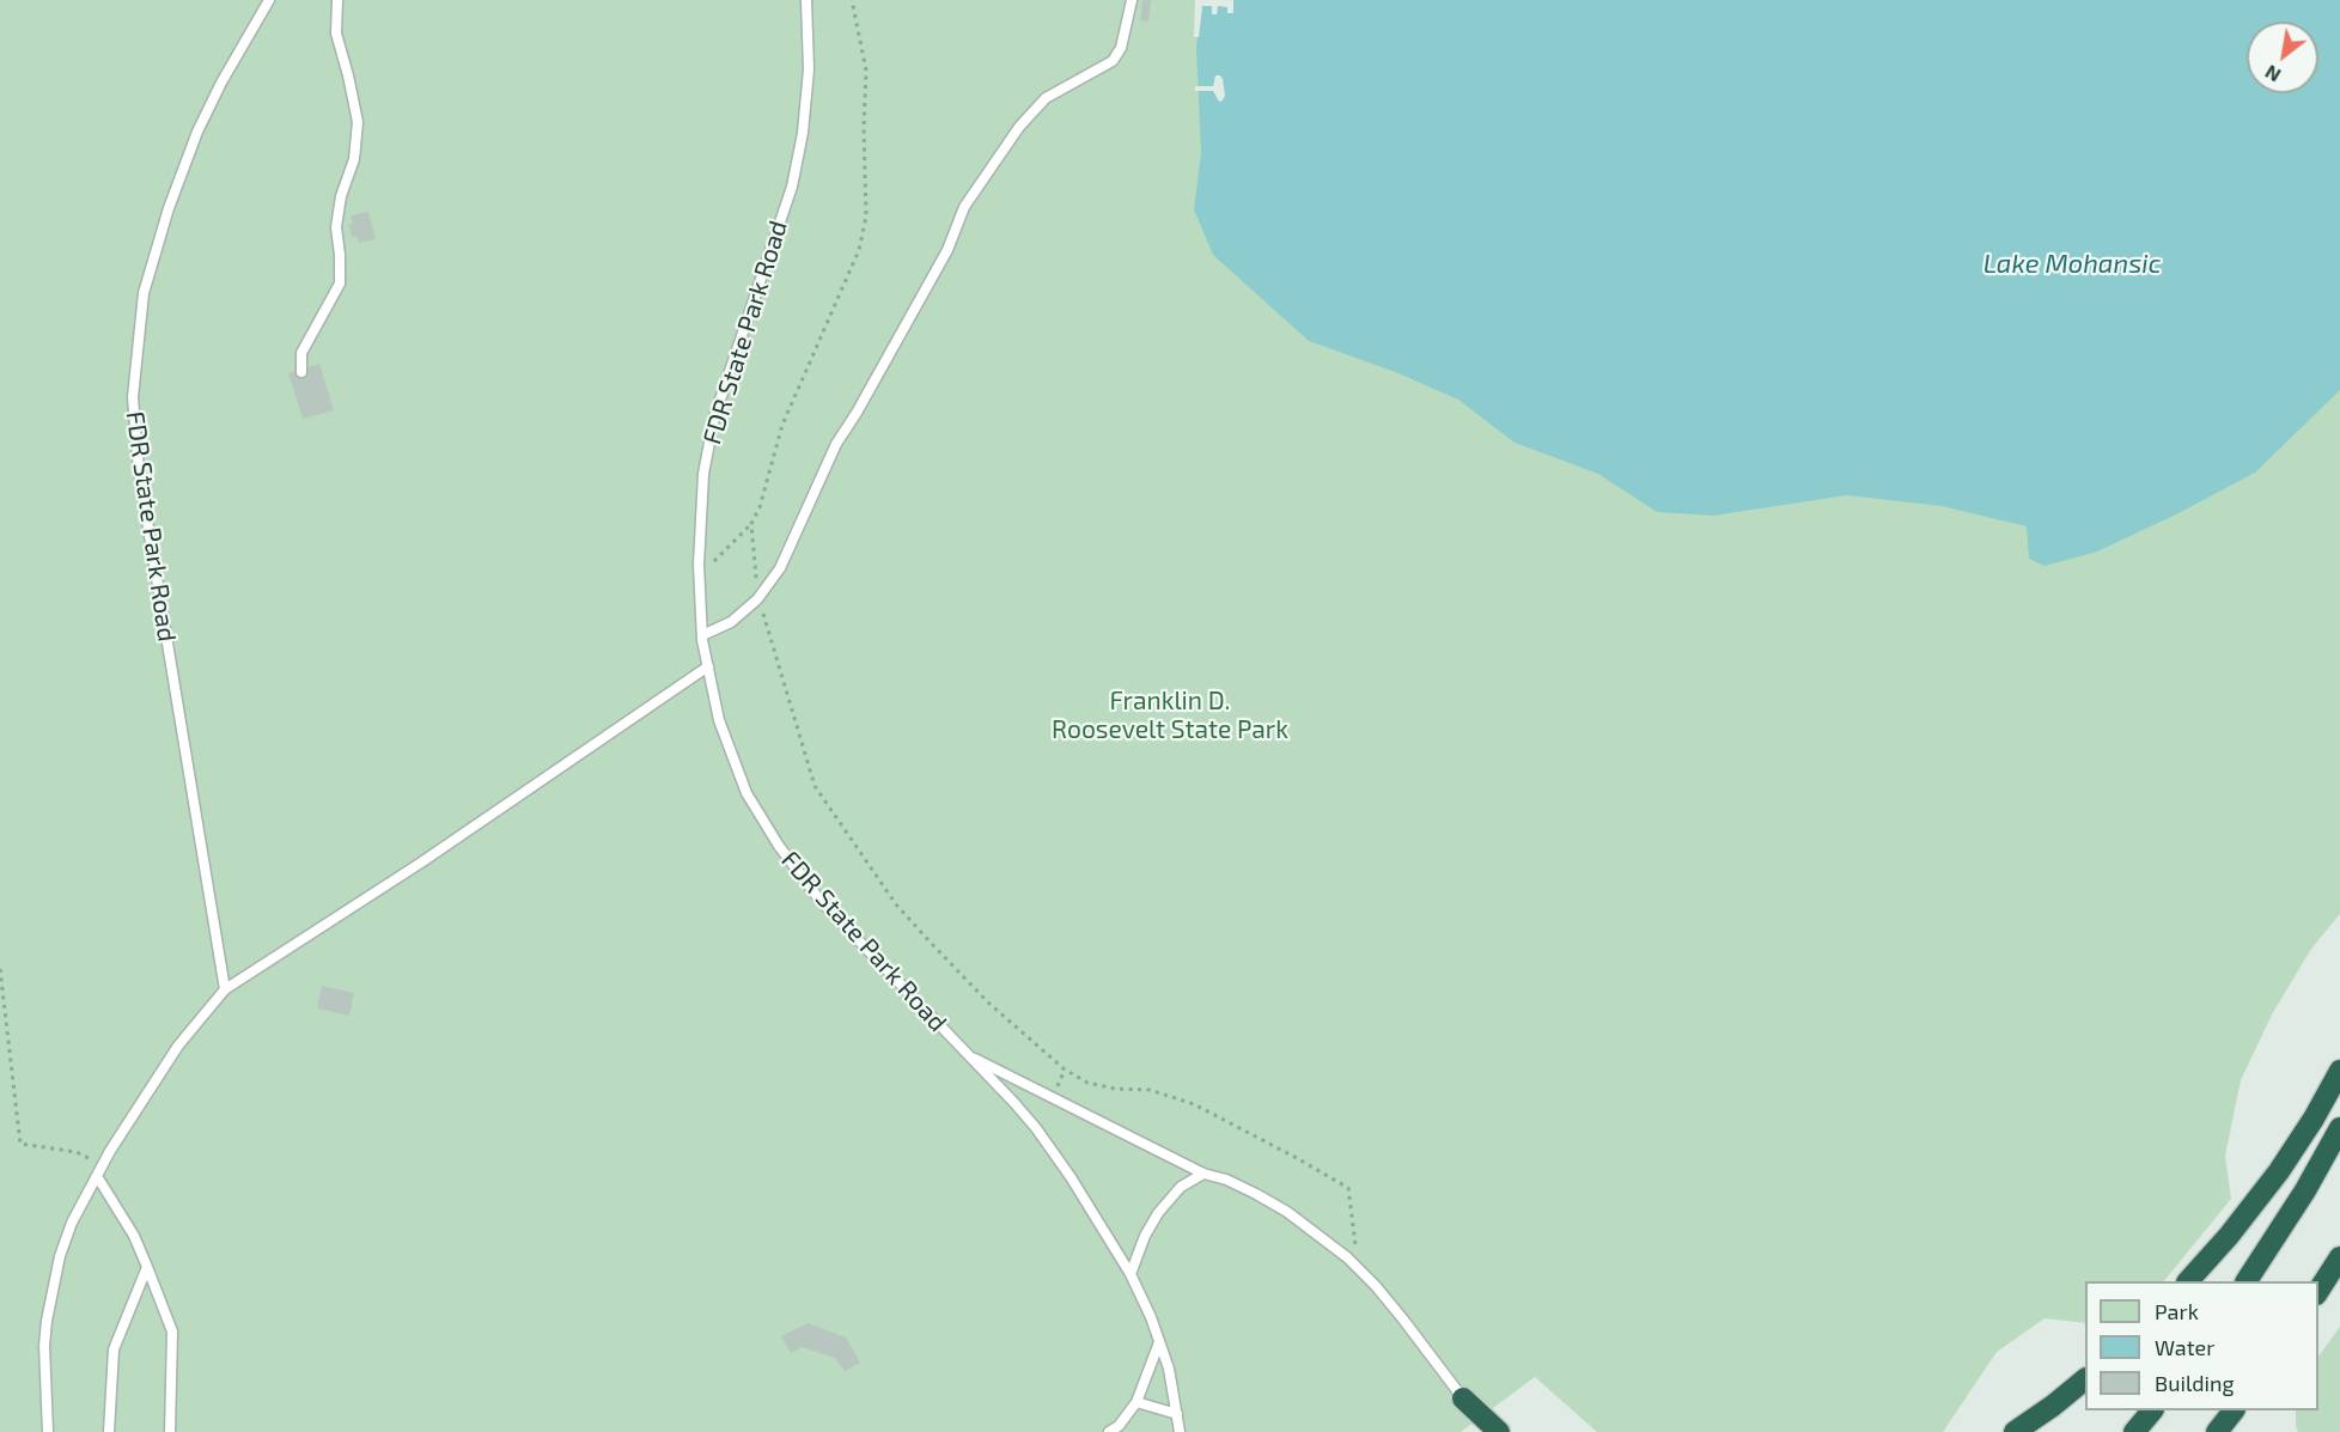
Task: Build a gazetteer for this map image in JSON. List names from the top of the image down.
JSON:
{
  "streets": {
    "lane": ["FDR State Park Road"]
  },
  "water": ["Lake Mohansic"],
  "parks": ["Franklin D. Roosevelt State Park"],
  "legend": ["Park", "Water", "Building"],
  "north": "bottom left"
}
